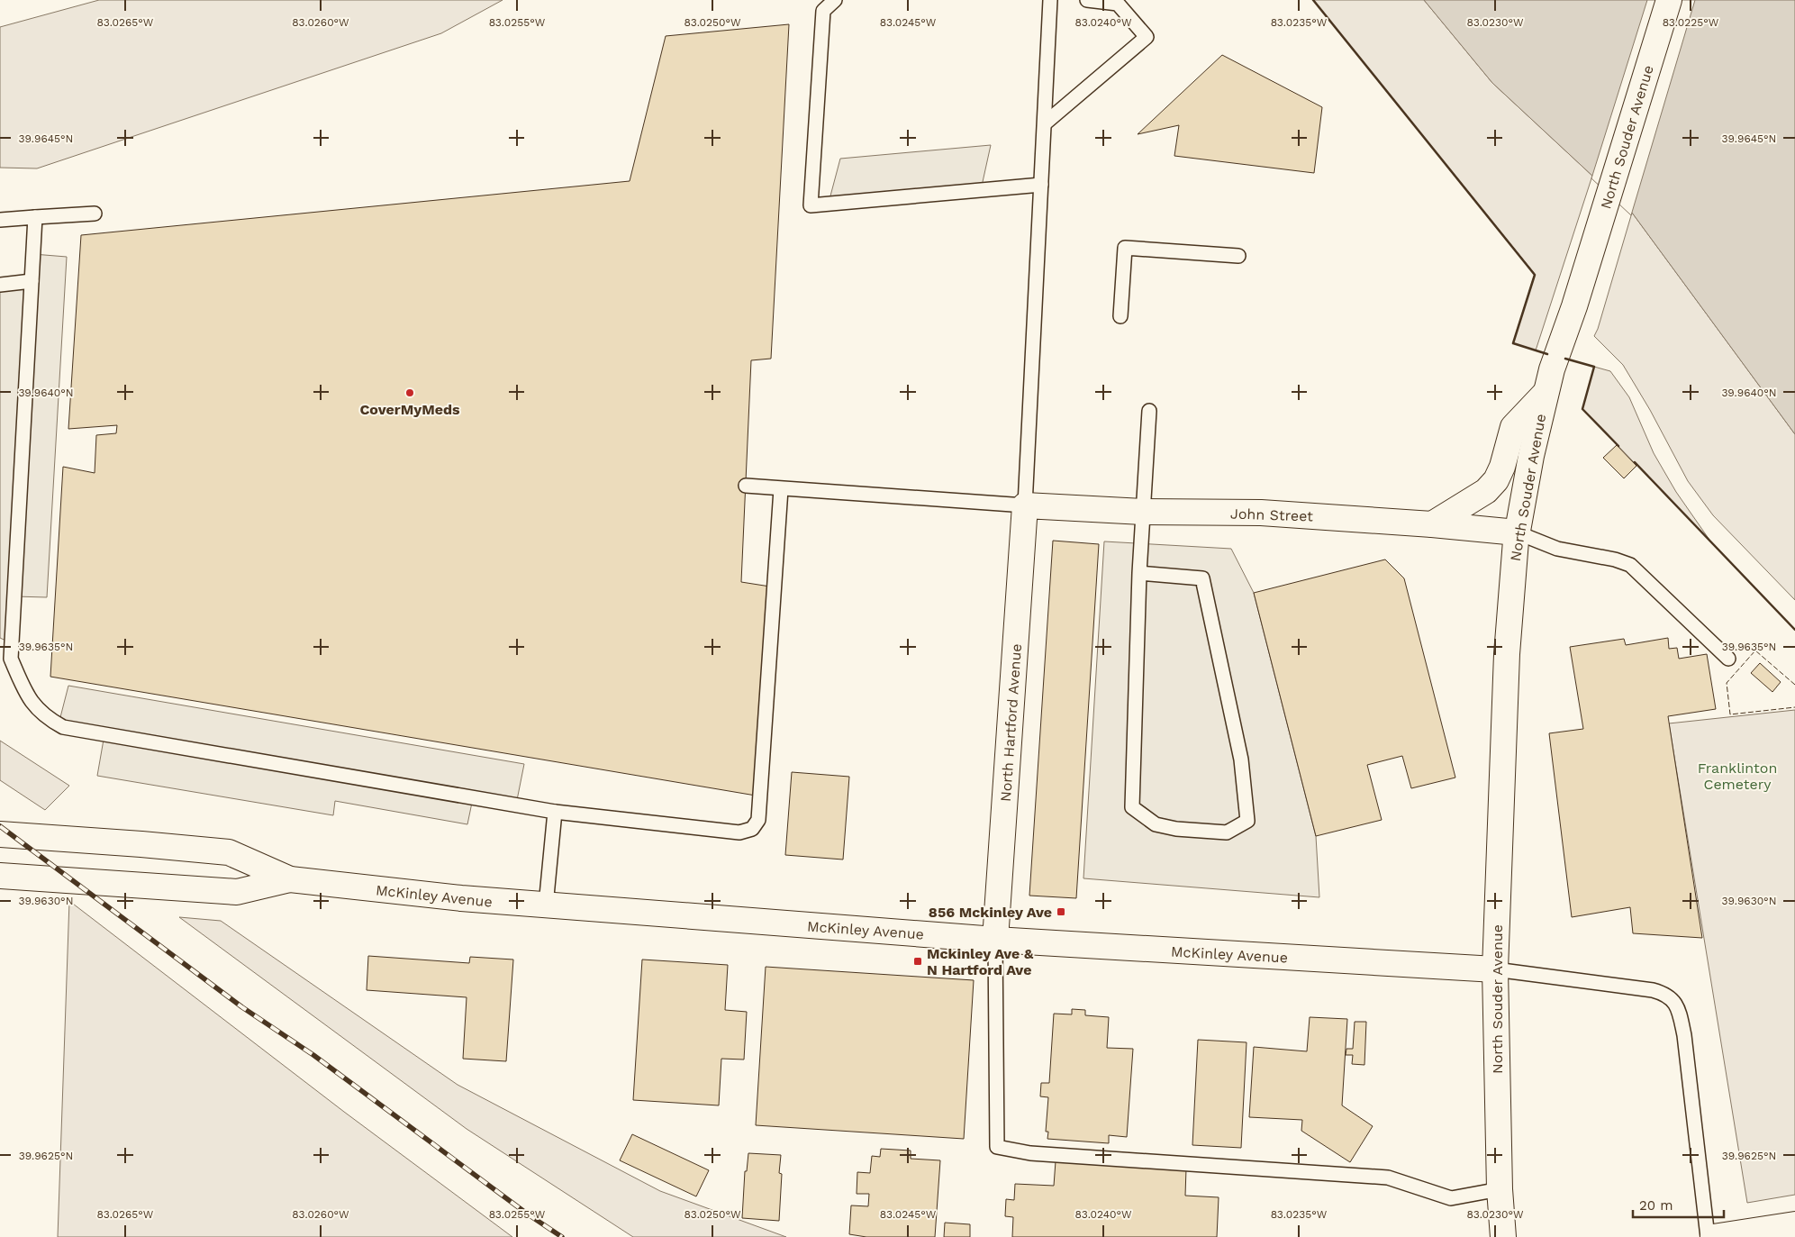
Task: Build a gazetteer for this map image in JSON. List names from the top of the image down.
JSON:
{
  "streets": {
    "main road": [
      "North Souder Avenue",
      "John Street",
      "North Hartford Avenue",
      "McKinley Avenue"
    ]
  },
  "crossings": [
    ["North Souder Avenue", "John Street"],
    ["North Souder Avenue", "McKinley Avenue"],
    ["John Street", "North Hartford Avenue"],
    ["North Hartford Avenue", "McKinley Avenue"]
  ],
  "parks": ["Franklinton Cemetery"],
  "places": {
    "other": ["CoverMyMeds"],
    "transit": ["856 Mckinley Ave", "Mckinley Ave & N Hartford Ave"]
  },
  "scale_bar": "20 m",
  "coordinates": [
    "83.0265°W",
    "83.0260°W",
    "83.0255°W",
    "83.0250°W",
    "83.0245°W",
    "83.0240°W",
    "83.0235°W",
    "83.0230°W",
    "83.0225°W",
    "39.9645°N",
    "39.9640°N",
    "39.9635°N",
    "39.9630°N",
    "39.9625°N"
  ]
}
